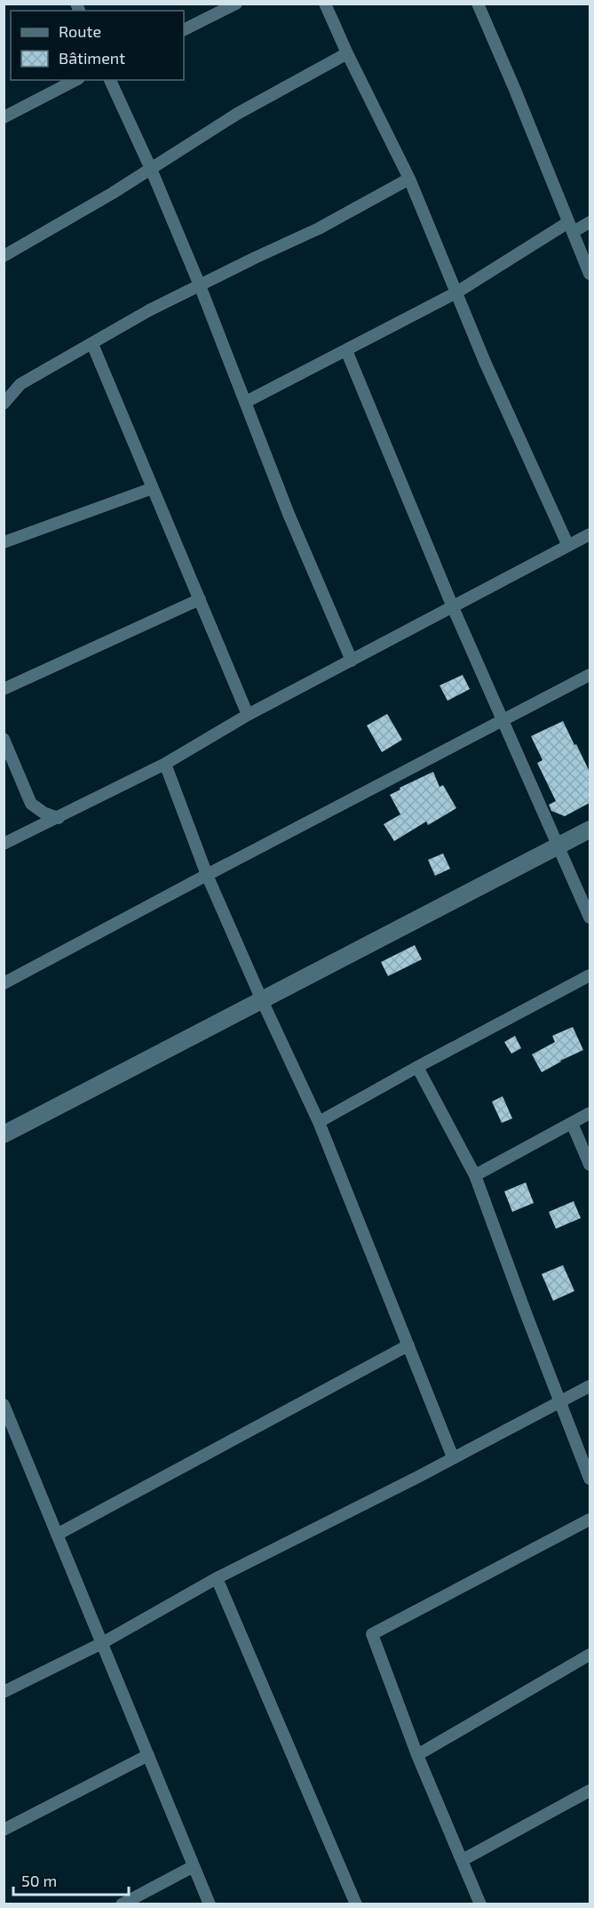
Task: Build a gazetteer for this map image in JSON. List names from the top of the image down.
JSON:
{
  "legend": ["Route", "Bâtiment"],
  "scale_bar": "50 m"
}
